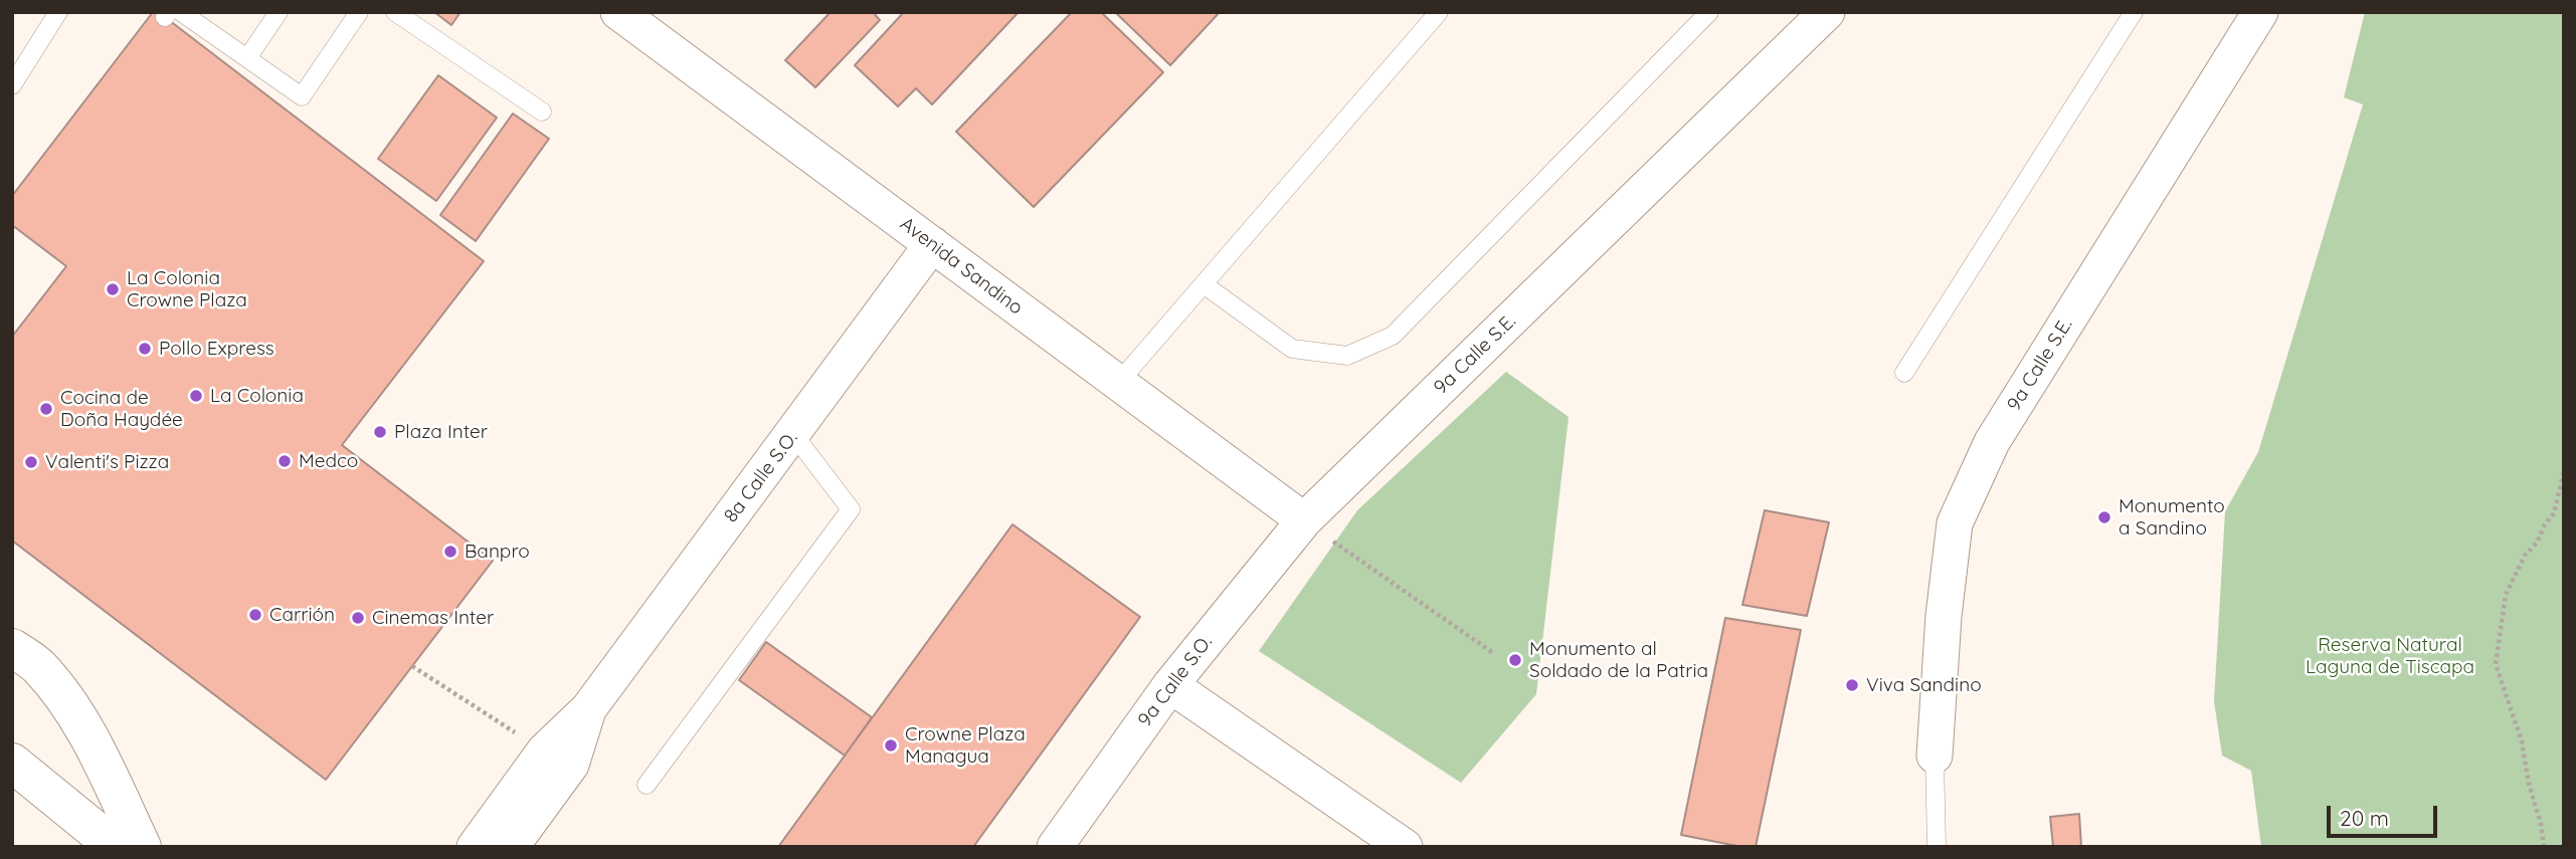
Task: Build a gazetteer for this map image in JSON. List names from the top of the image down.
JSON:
{
  "streets": {
    "street": [
      "Avenida Sandino",
      "9a Calle S.E.",
      "8a Calle S.O.",
      "9a Calle S.O."
    ]
  },
  "crossings": [
    ["Avenida Sandino", "9a Calle S.E."],
    ["Avenida Sandino", "8a Calle S.O."],
    ["Avenida Sandino", "9a Calle S.O."],
    ["9a Calle S.E.", "9a Calle S.O."]
  ],
  "parks": ["Reserva Natural Laguna de Tiscapa"],
  "places": [
    "La Colonia Crowne Plaza",
    "Pollo Express",
    "La Colonia",
    "Cocina de Doña Haydée",
    "Plaza Inter",
    "Medco",
    "Valenti's Pizza",
    "Monumento a Sandino",
    "Banpro",
    "Carrión",
    "Cinemas Inter",
    "Monumento al Soldado de la Patria",
    "Viva Sandino",
    "Crowne Plaza Managua"
  ],
  "scale_bar": "20 m"
}
